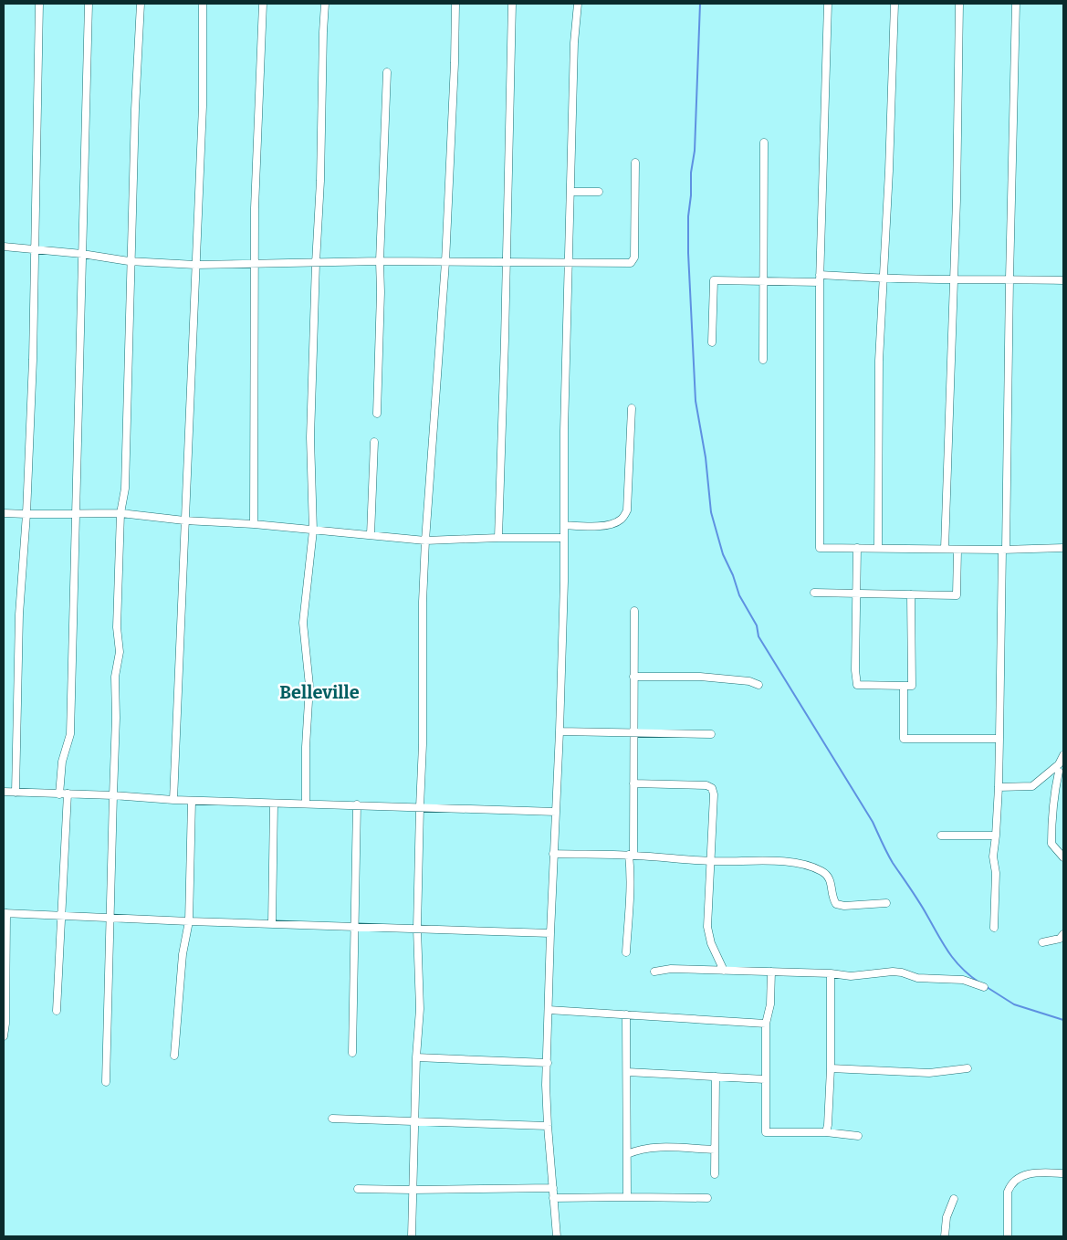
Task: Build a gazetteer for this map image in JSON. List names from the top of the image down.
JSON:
{
  "districts": ["Belleville"]
}
